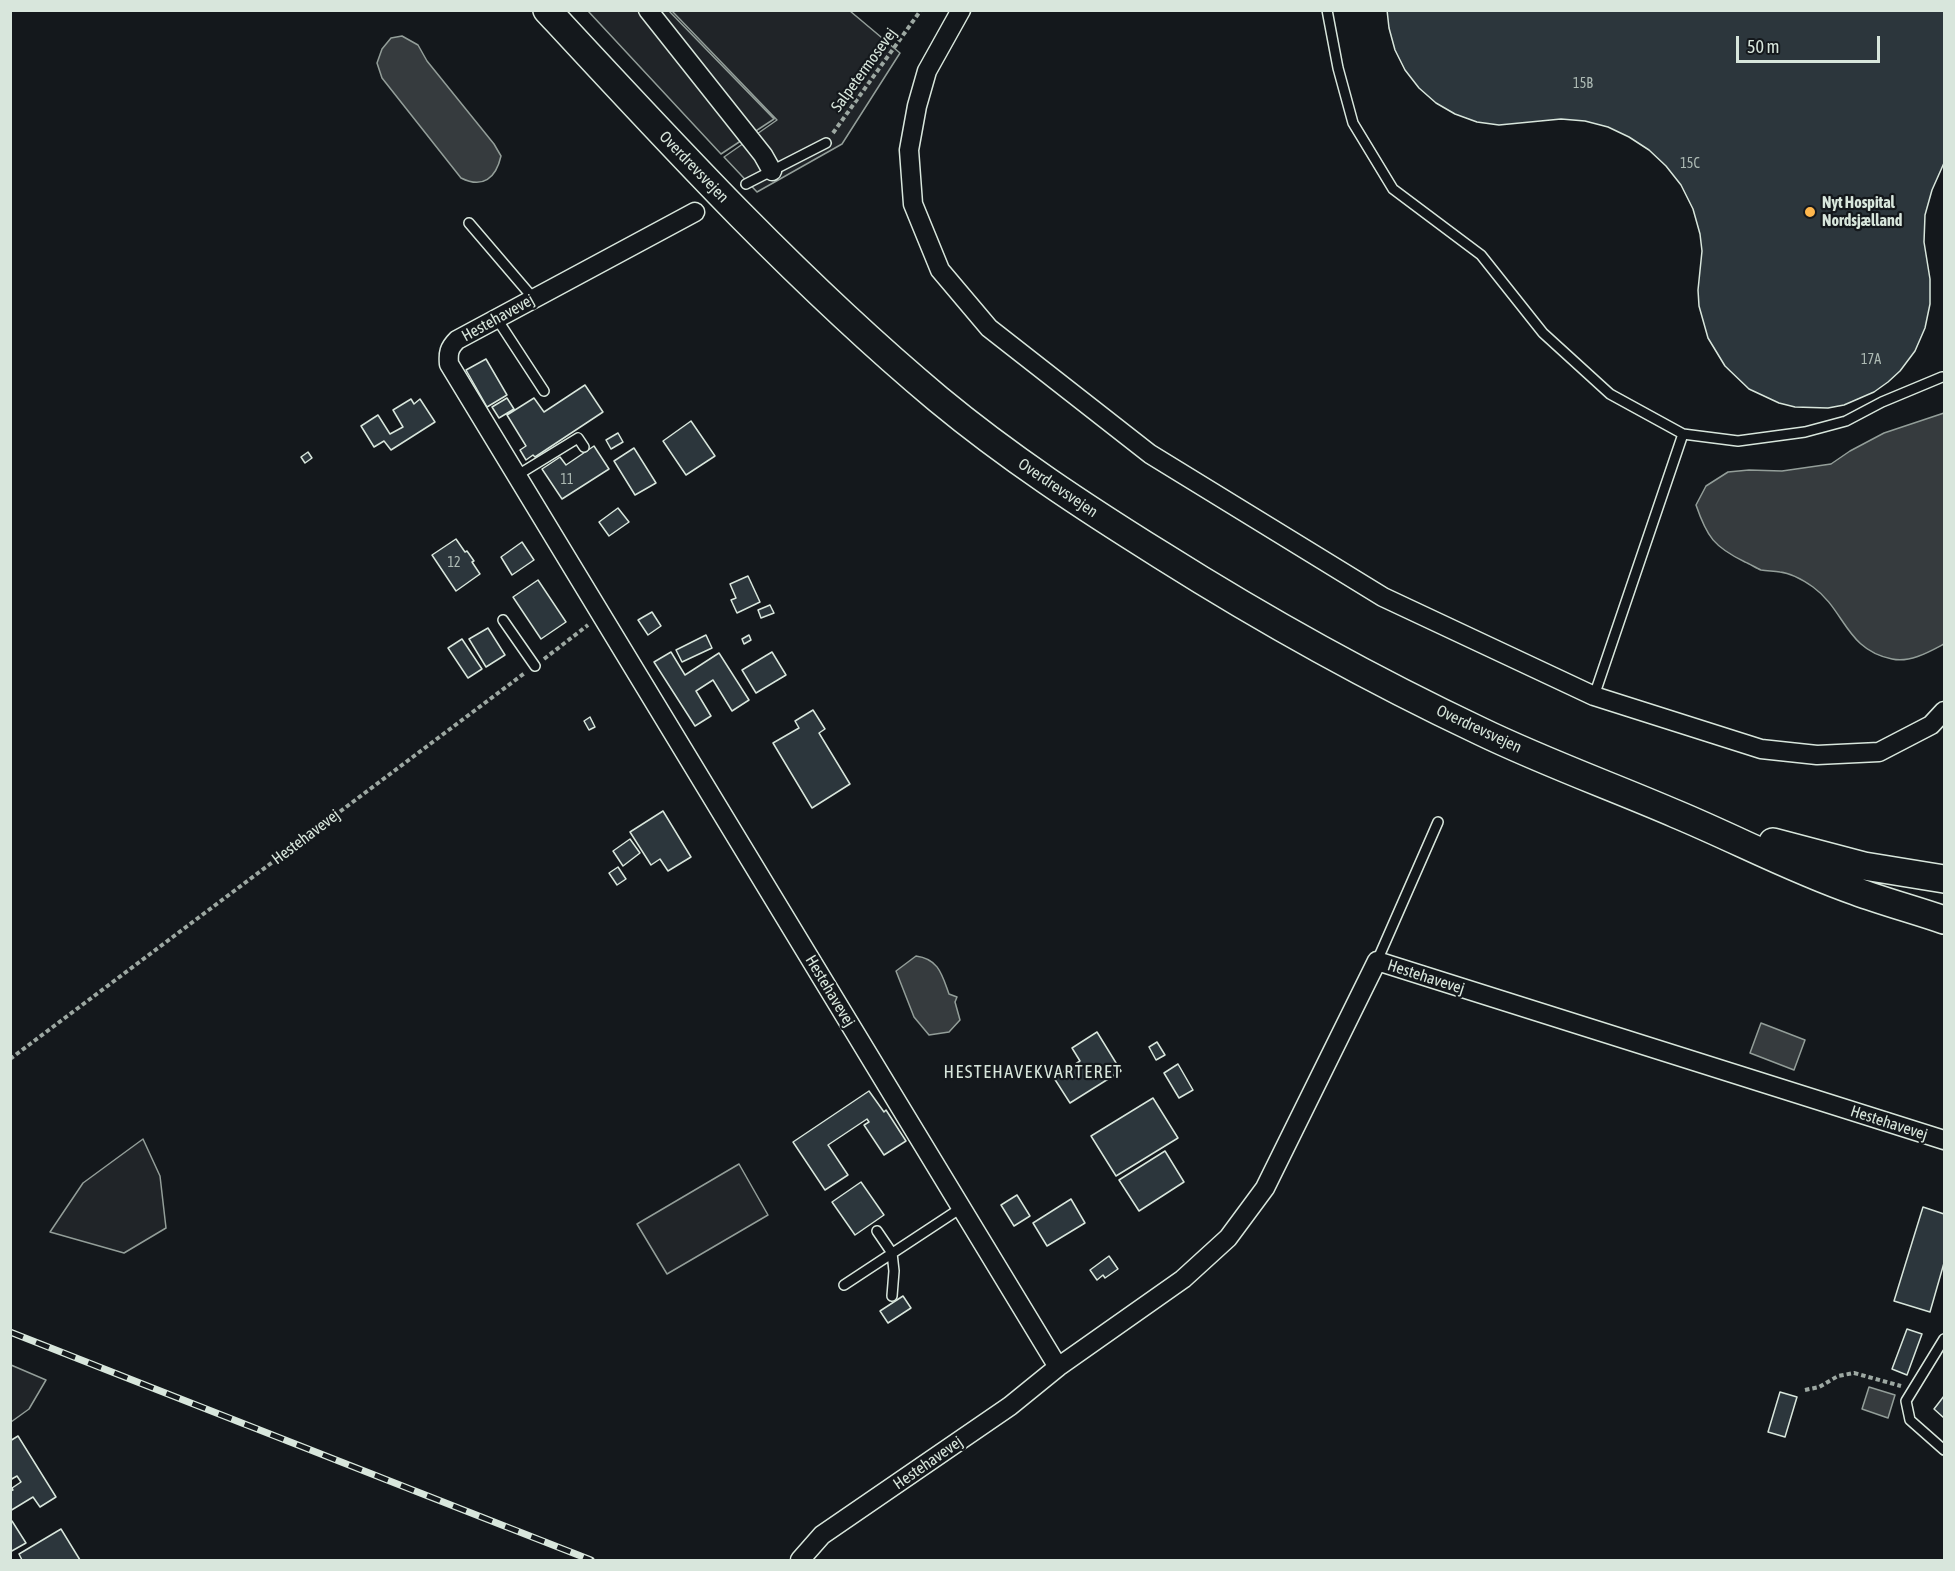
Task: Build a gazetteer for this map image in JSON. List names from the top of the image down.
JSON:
{
  "streets": {
    "main road": ["Overdrevsvejen"],
    "street": ["Hestehavevej"],
    "path": ["Salpetermosevej"]
  },
  "districts": ["HESTEHAVEKVARTERET"],
  "places": ["Nyt Hospital Nordsjælland"],
  "house_numbers": [
    "15B",
    "15C",
    "17A",
    "11",
    "12"
  ],
  "scale_bar": "50 m"
}
